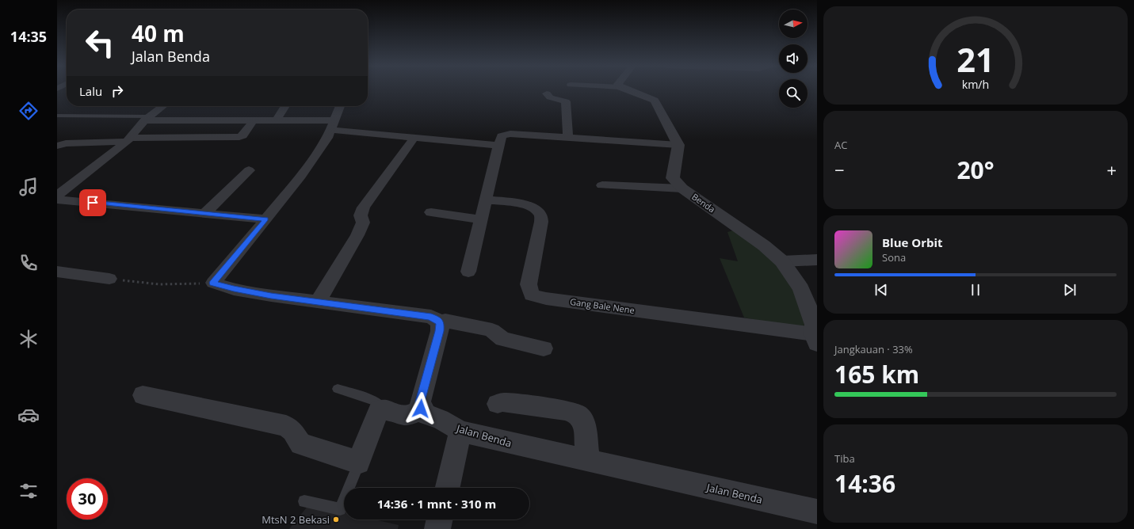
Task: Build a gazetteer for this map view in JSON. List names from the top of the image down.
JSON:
{
  "streets": {
    "street": ["Benda", "Gang Bale Nene", "Jalan Benda"]
  },
  "crossings": [
    ["Benda", "Gang Bale Nene"]
  ],
  "places": ["MtsN 2 Bekasi"],
  "north": "right",
  "page": {
    "tabs": "14:35",
    "turn": ["40 m", "Jalan Benda"],
    "then": "Lalu",
    "tile": [
      "AC",
      ["Jangkauan · 33%", "165 km"],
      ["Tiba", "14:36"]
    ],
    "heat": ["−", "20°", "+"],
    "song": ["Blue Orbit", "Sona"],
    "limit": "30",
    "trip": "14:36 · 1 mnt · 310 m",
    "gauge": ["21", "km/h"]
  }
}
